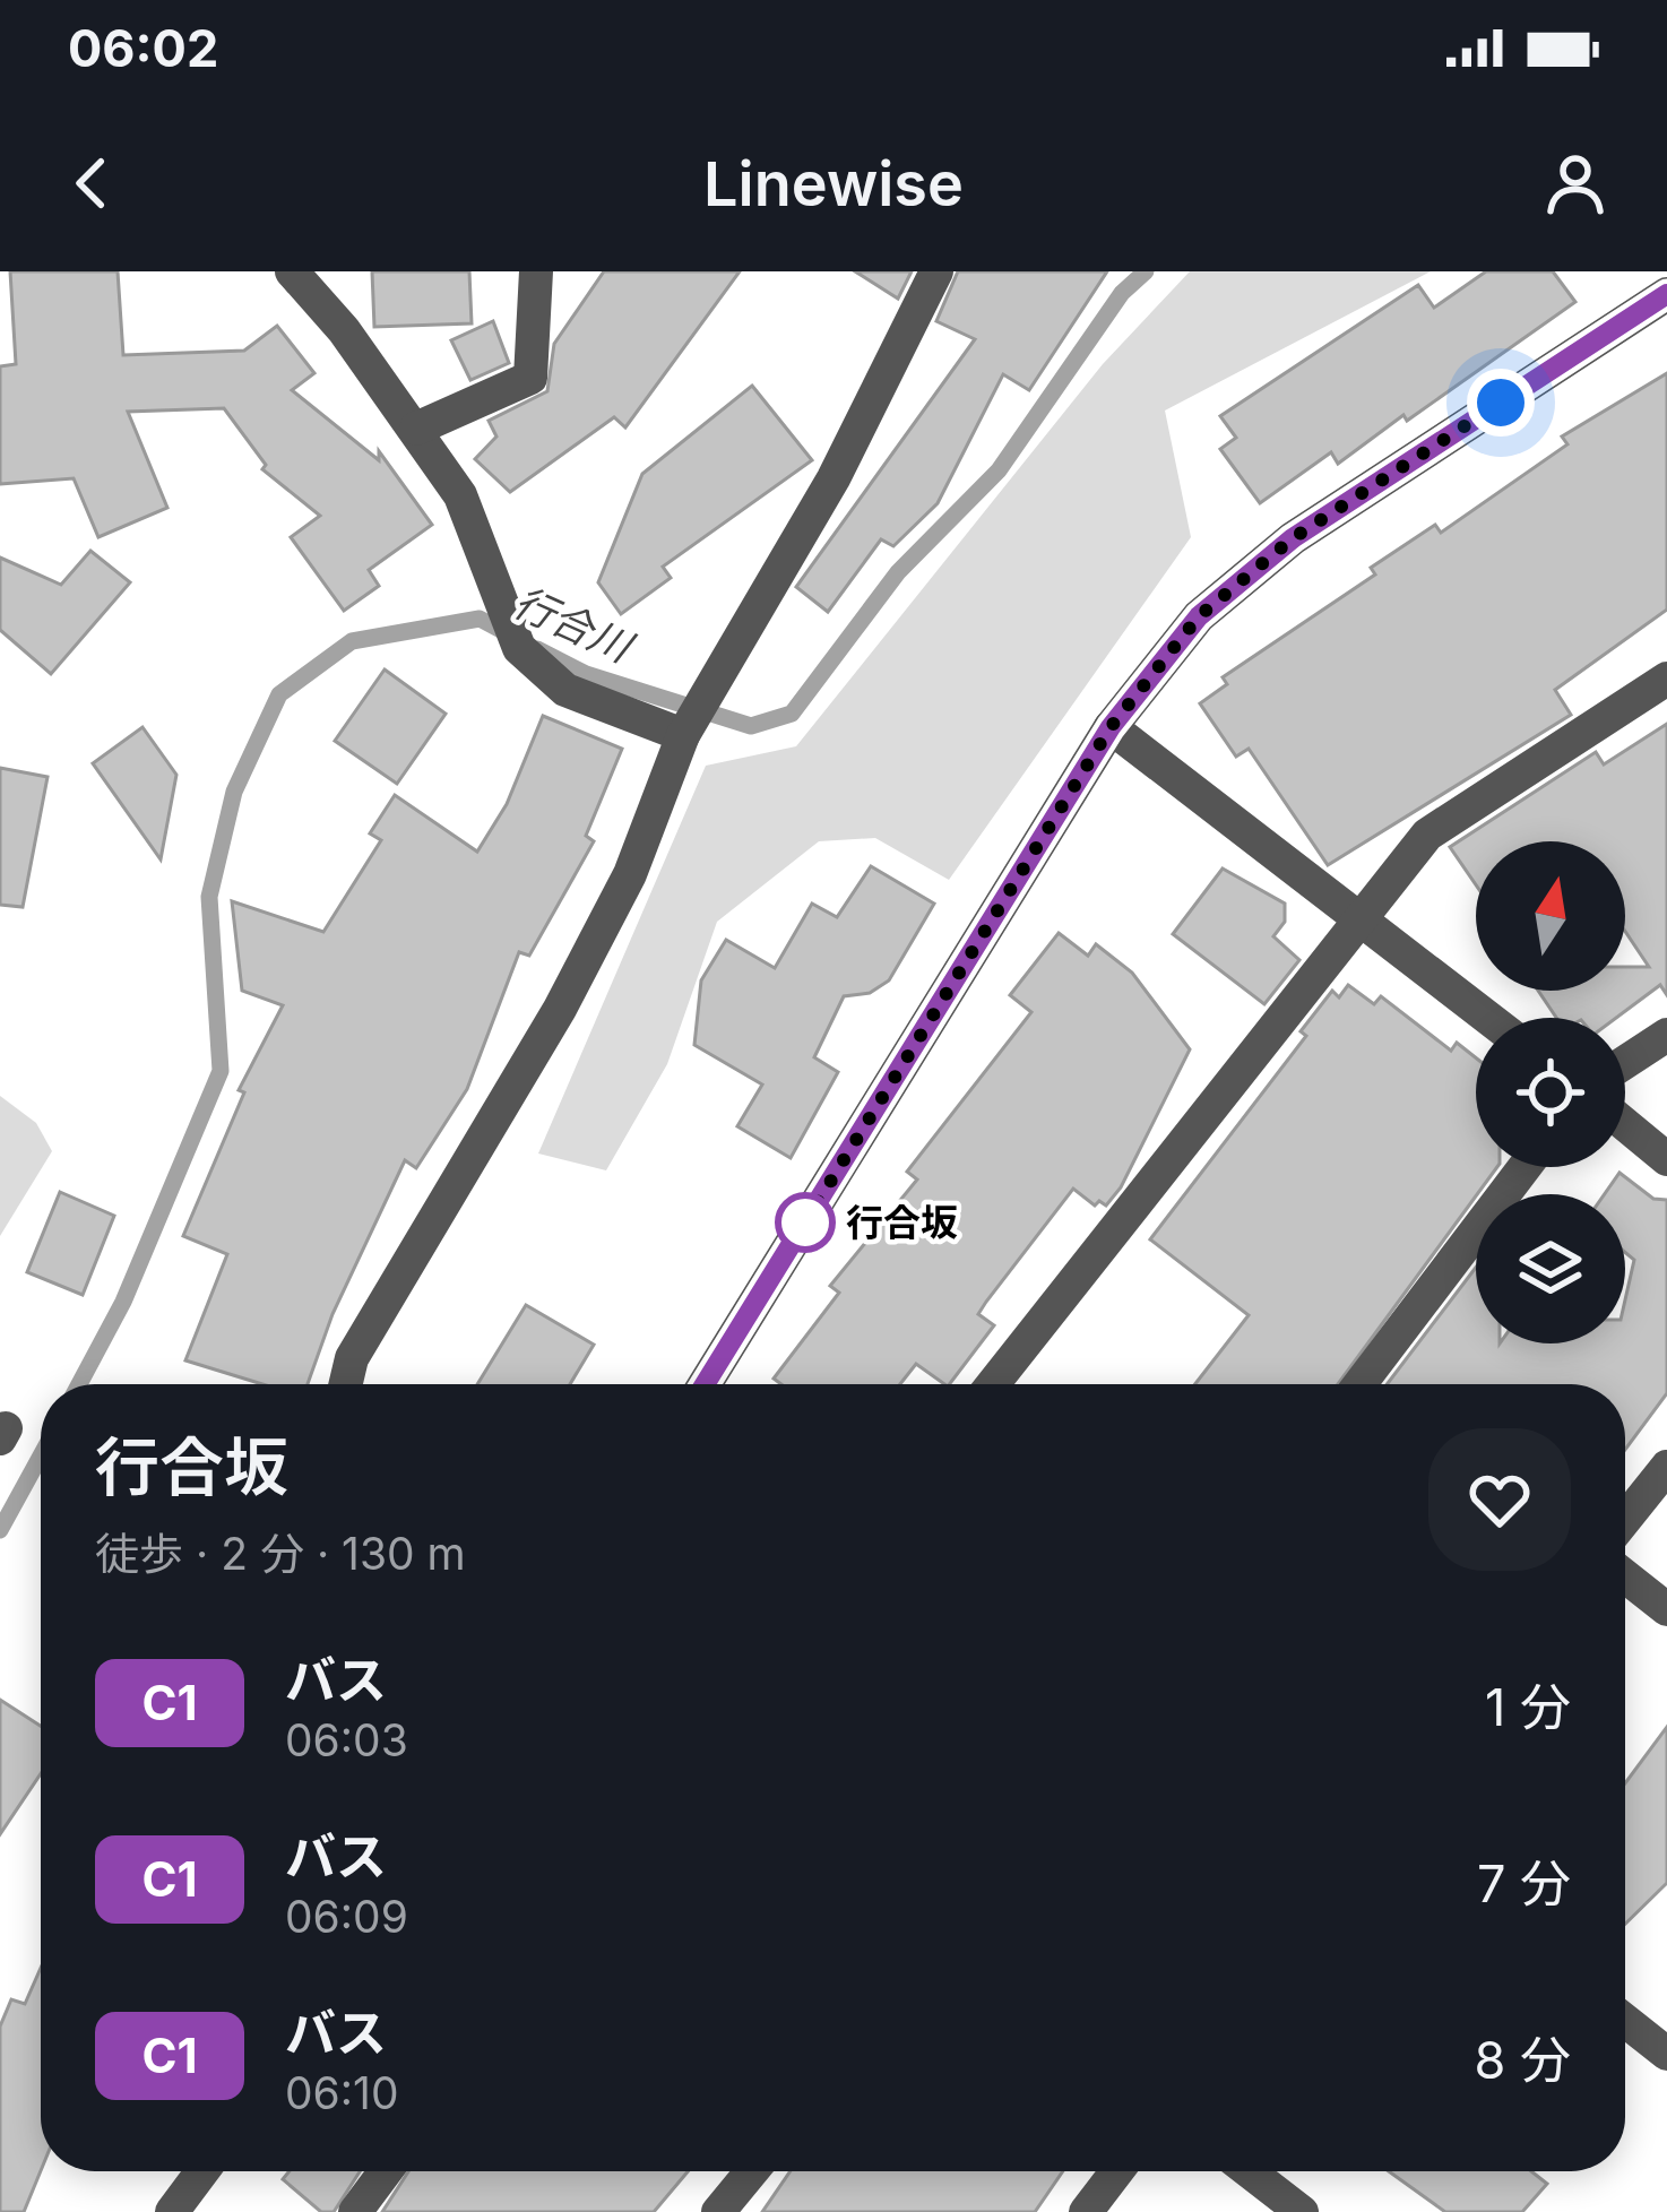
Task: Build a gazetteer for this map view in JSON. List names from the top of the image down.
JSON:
{
  "water": ["行合川"],
  "places": ["行合坂"],
  "lines": ["bus line C1"],
  "north": "top",
  "page": {
    "status": "06:02",
    "header": "Linewise",
    "heading": ["行合坂", "徒歩 · 2 分 · 130 m"],
    "list": [
      {
        "mark": "C1",
        "name": "バス",
        "note": "06:03",
        "value": "1 分"
      },
      {
        "mark": "C1",
        "name": "バス",
        "note": "06:09",
        "value": "7 分"
      },
      {
        "mark": "C1",
        "name": "バス",
        "note": "06:10",
        "value": "8 分"
      }
    ]
  }
}
